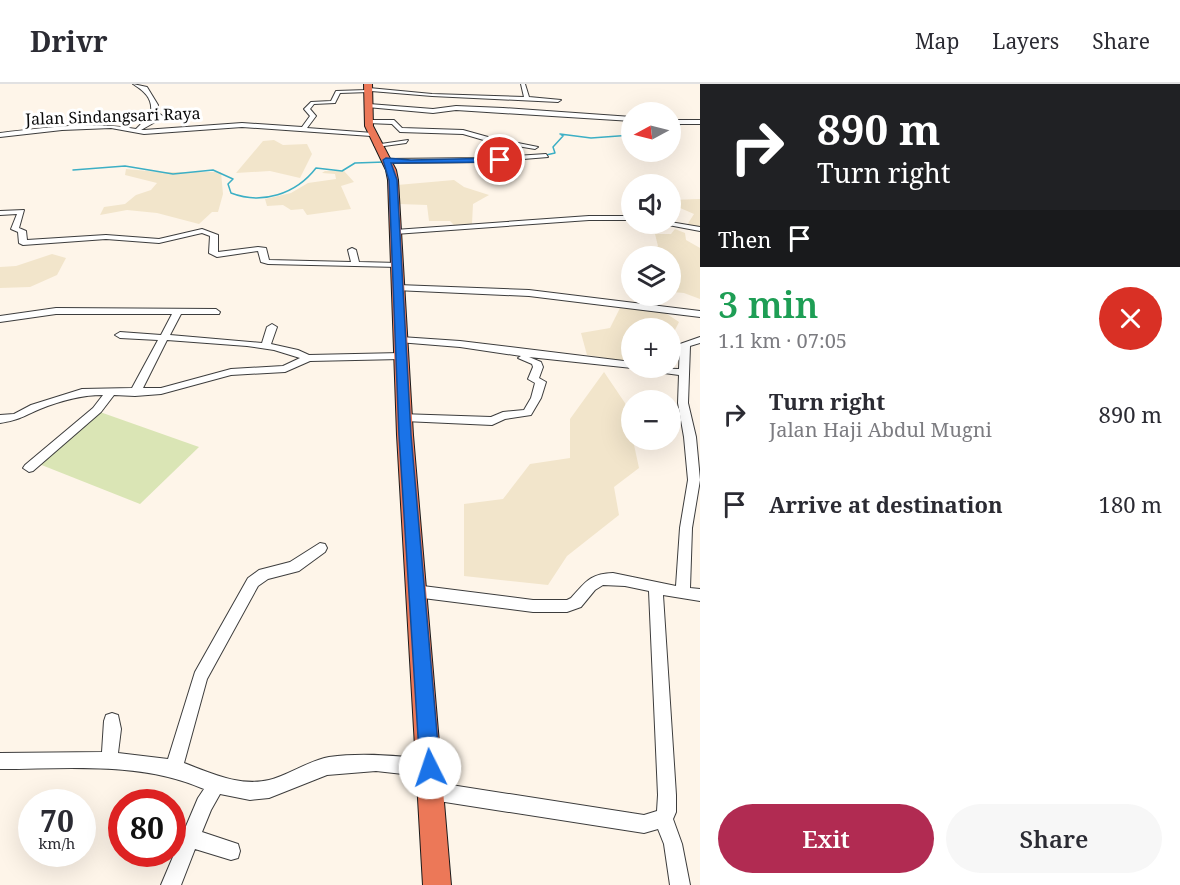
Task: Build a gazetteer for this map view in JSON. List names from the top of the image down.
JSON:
{
  "streets": {
    "street": ["Jalan Sindangsari Raya"]
  },
  "north": "left",
  "page": {
    "header": "Drivr",
    "nav": ["Map", "Layers", "Share"],
    "turn": ["890 m", "Turn right"],
    "map_buttons": ["+", "−"],
    "then": "Then",
    "heading": ["3 min", "1.1 km · 07:05"],
    "list": [
      {
        "name": "Turn right",
        "note": "Jalan Haji Abdul Mugni",
        "value": "890 m"
      },
      {
        "name": "Arrive at destination",
        "value": "180 m"
      }
    ],
    "speed": "70 km/h",
    "limit": "80",
    "buttons": ["Exit", "Share"]
  }
}
